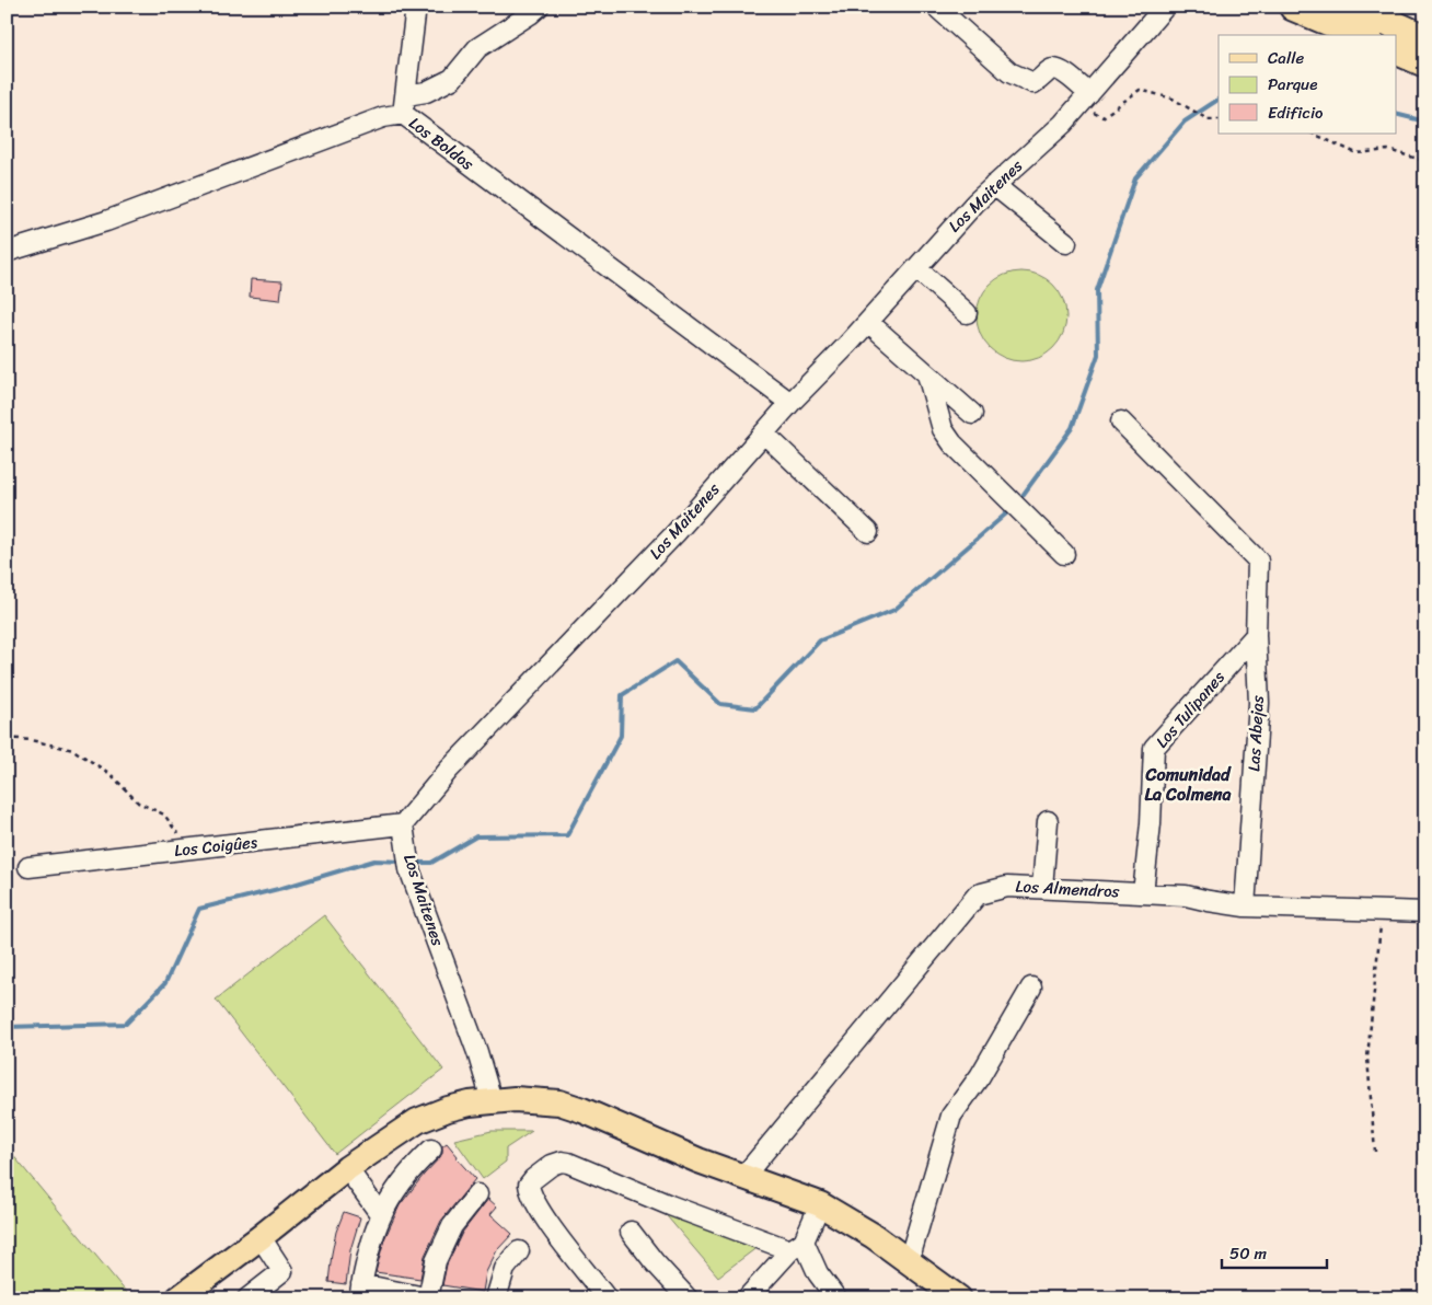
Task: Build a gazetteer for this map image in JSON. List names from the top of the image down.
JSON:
{
  "streets": {
    "street": [
      "Los Boldos",
      "Los Maitenes",
      "Los Tulipanes",
      "Las Abejas",
      "Los Coigûes",
      "Los Almendros"
    ]
  },
  "crossings": [
    ["Los Boldos", "Los Maitenes"],
    ["Los Maitenes", "Los Coigûes"],
    ["Los Tulipanes", "Las Abejas"],
    ["Los Tulipanes", "Los Almendros"],
    ["Las Abejas", "Los Almendros"]
  ],
  "districts": ["Comunidad La Colmena"],
  "legend": ["Calle", "Parque", "Edificio"],
  "scale_bar": "50 m"
}
